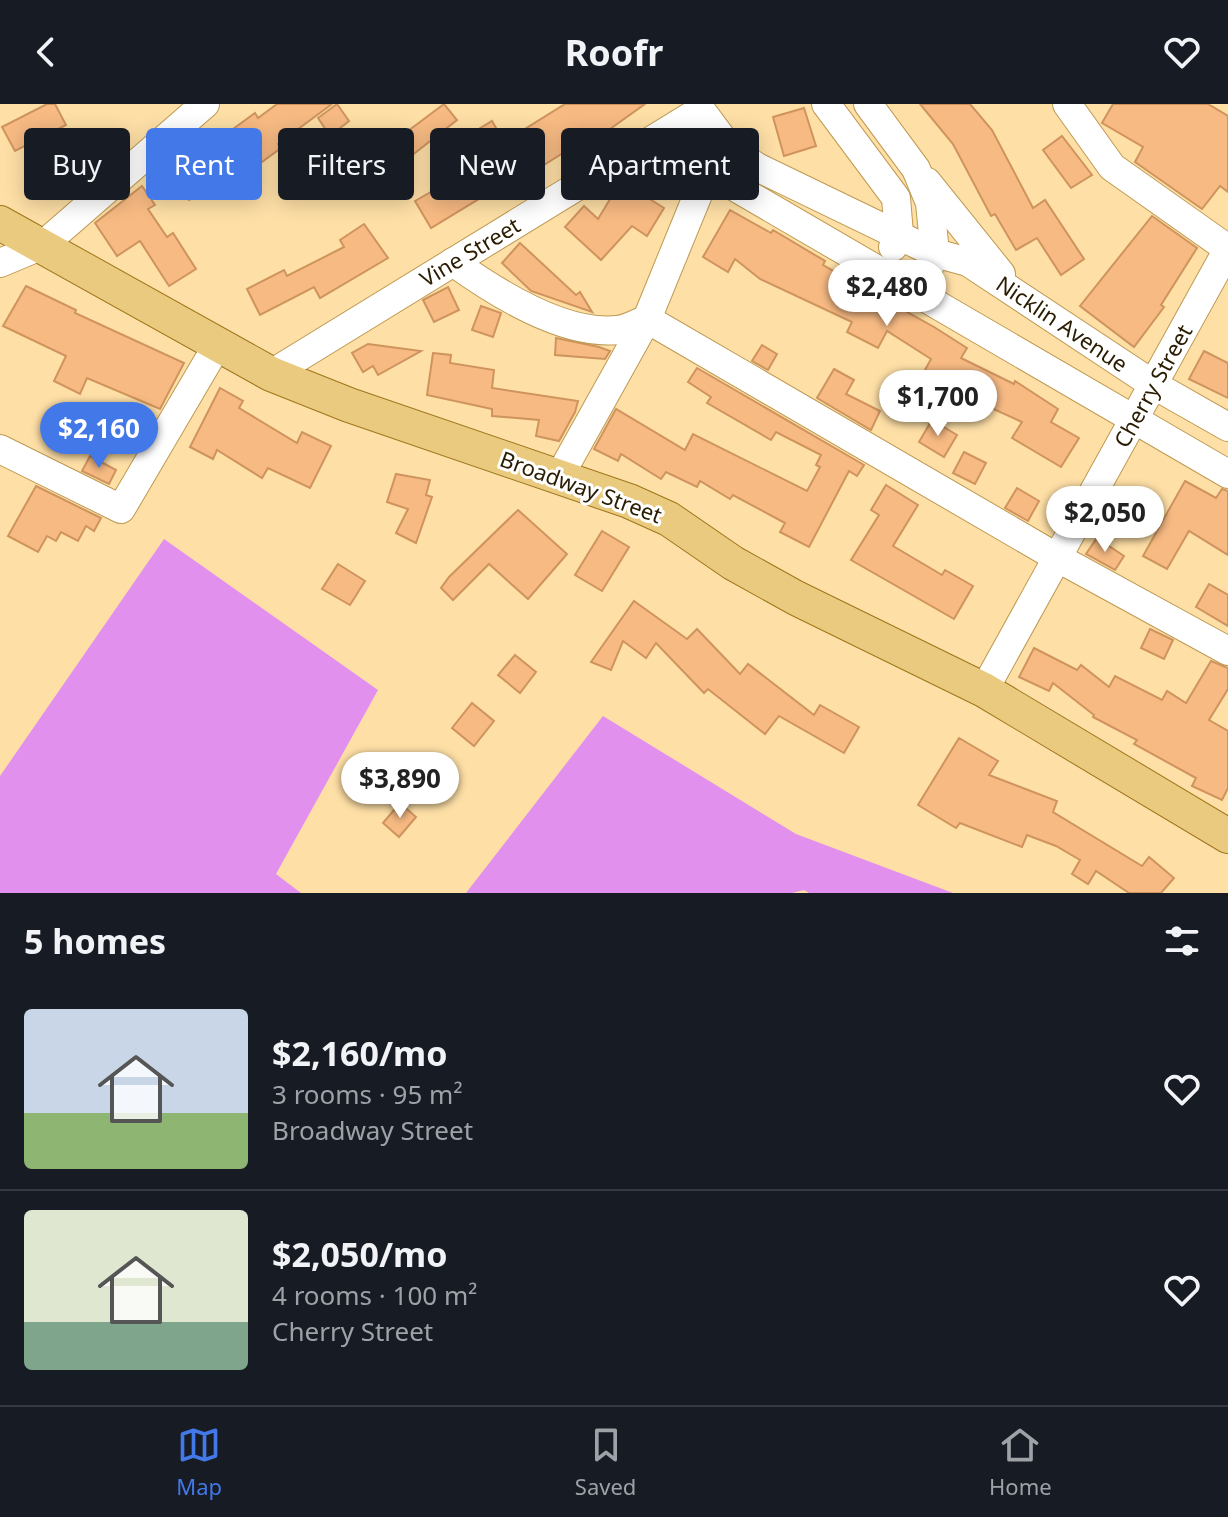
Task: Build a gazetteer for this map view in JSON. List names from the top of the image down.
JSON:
{
  "streets": {
    "main road": ["Broadway Street"],
    "street": ["Vine Street", "Nicklin Avenue", "Cherry Street"]
  },
  "crossings": [
    ["Vine Street", "Nicklin Avenue"],
    ["Vine Street", "Broadway Street"],
    ["Nicklin Avenue", "Cherry Street"],
    ["Cherry Street", "Broadway Street"]
  ],
  "page": {
    "header": "Roofr",
    "chip": [
      "Buy",
      "Rent",
      "Filters",
      "New",
      "Apartment"
    ],
    "price": [
      "$2,480",
      "$1,700",
      "$2,160",
      "$2,050",
      "$3,890"
    ],
    "heading": "5 homes",
    "list": [
      {
        "name": "$2,160/mo",
        "note": "3 rooms · 95 m² · Broadway Street"
      },
      {
        "name": "$2,050/mo",
        "note": "4 rooms · 100 m² · Cherry Street"
      }
    ],
    "tabs": ["Map", "Saved", "Home"]
  }
}
